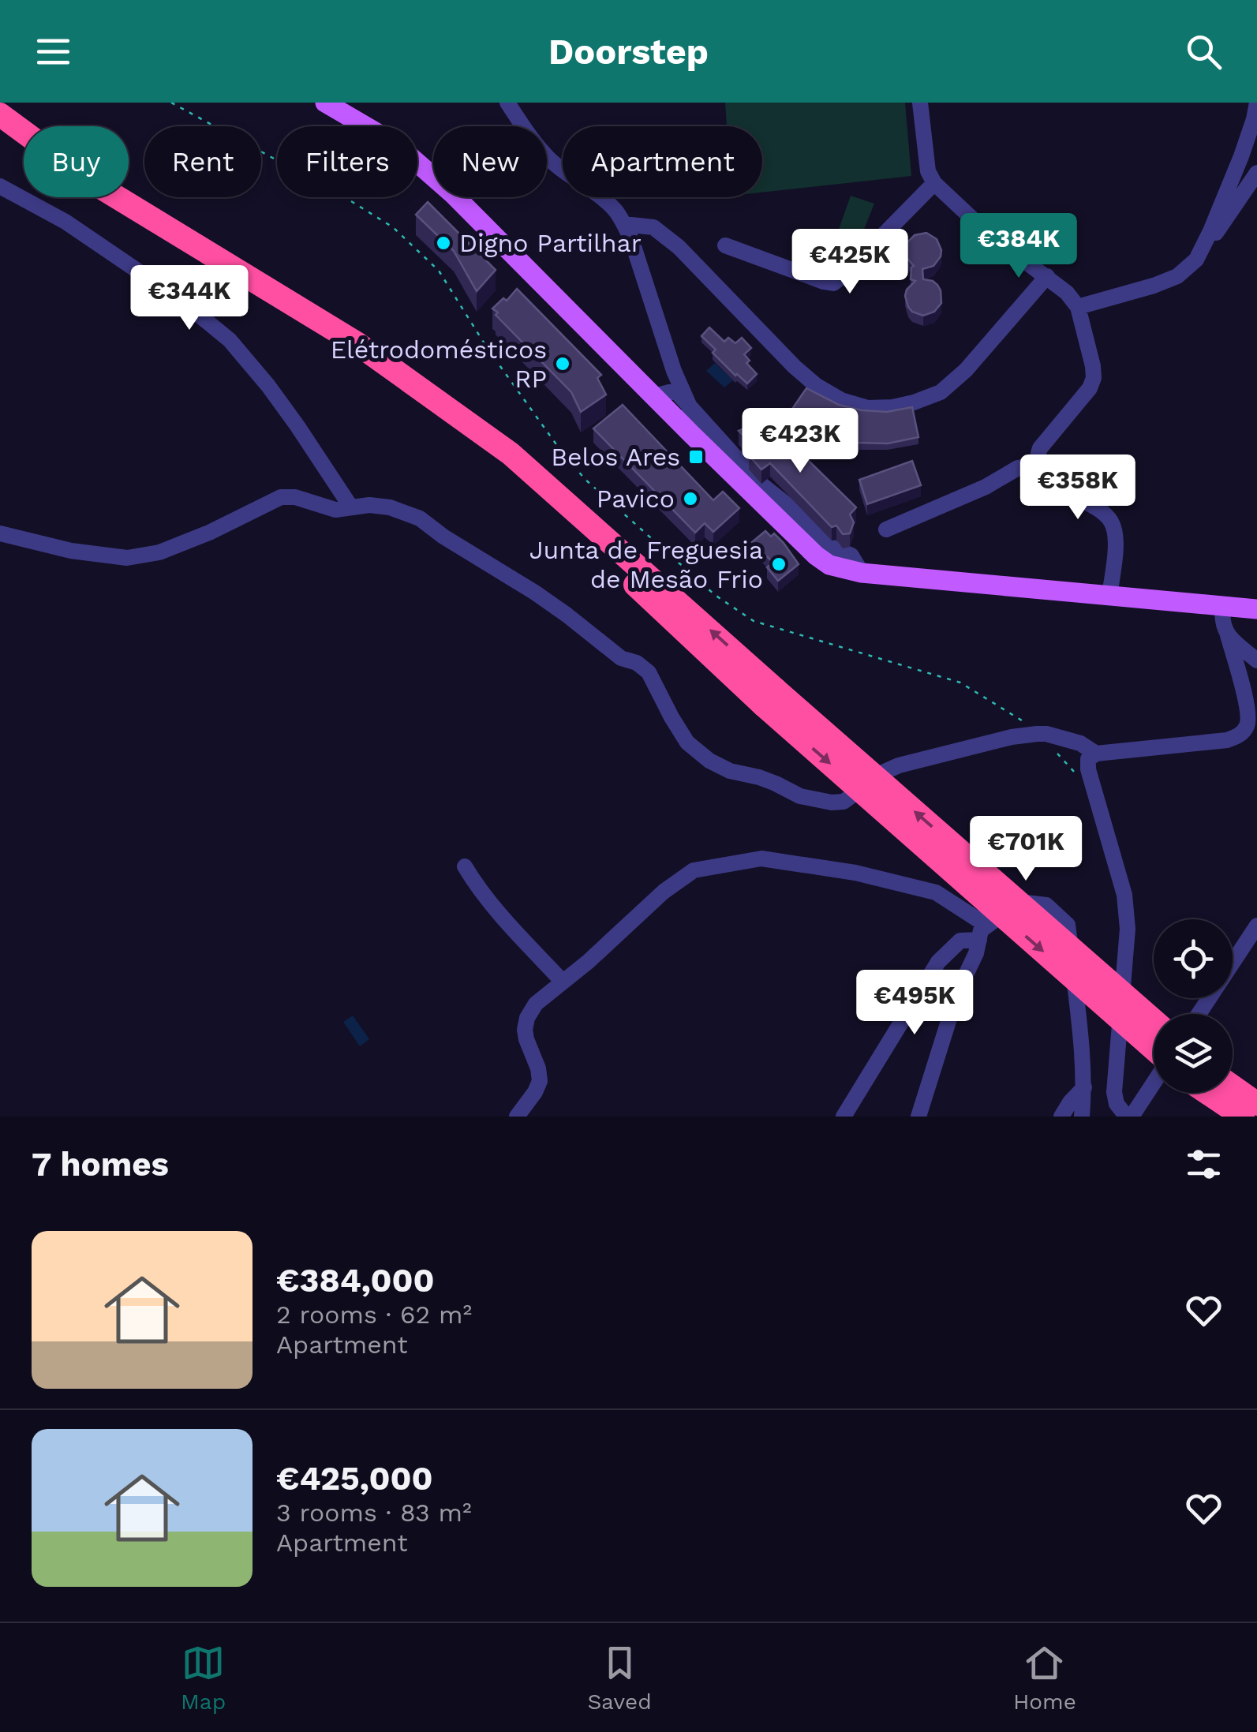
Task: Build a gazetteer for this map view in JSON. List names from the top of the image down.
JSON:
{
  "places": {
    "other": [
      "Digno Partilhar",
      "Elétrodomésticos RP",
      "Pavico",
      "Junta de Freguesia de Mesão Frio"
    ],
    "transit": ["Belos Ares"]
  },
  "page": {
    "header": "Doorstep",
    "chip": [
      "Buy",
      "Rent",
      "Filters",
      "New",
      "Apartment"
    ],
    "price": [
      "€384K",
      "€425K",
      "€344K",
      "€423K",
      "€358K",
      "€701K",
      "€495K"
    ],
    "heading": "7 homes",
    "list": [
      {
        "name": "€384,000",
        "note": "2 rooms · 62 m² · Apartment"
      },
      {
        "name": "€425,000",
        "note": "3 rooms · 83 m² · Apartment"
      }
    ],
    "tabs": ["Map", "Saved", "Home"]
  }
}
